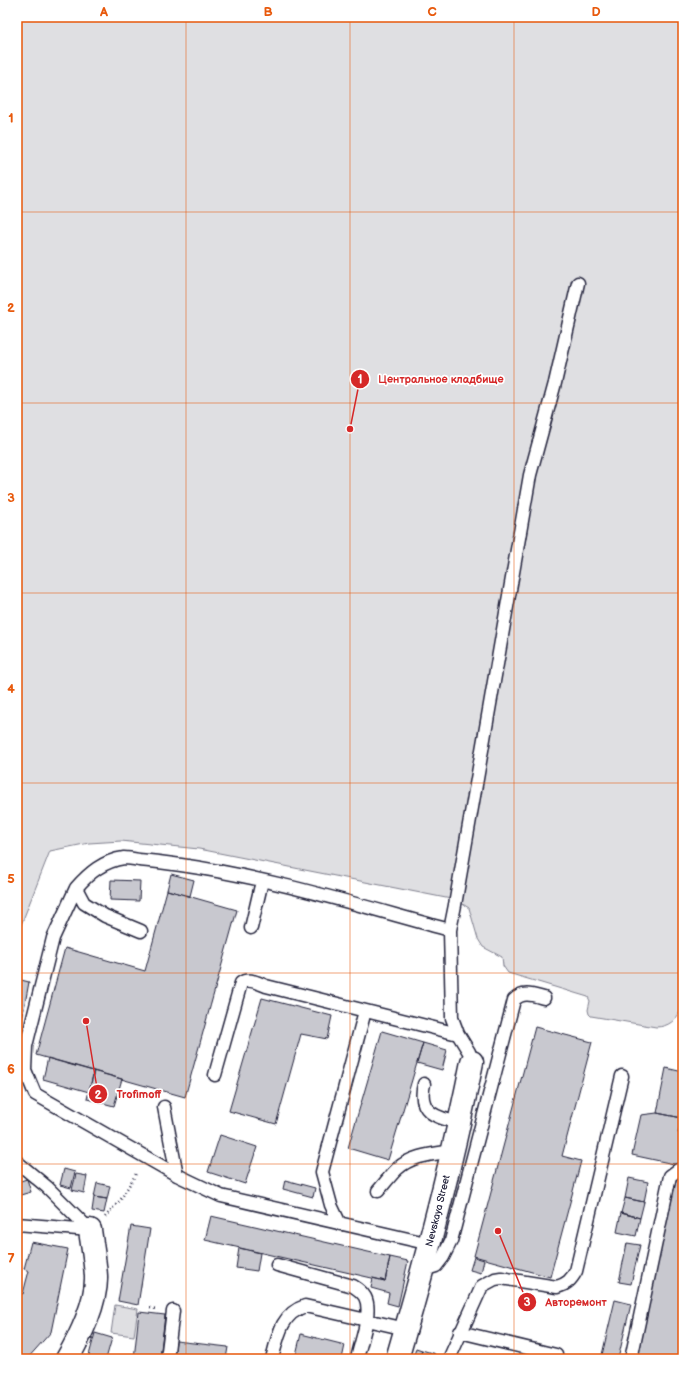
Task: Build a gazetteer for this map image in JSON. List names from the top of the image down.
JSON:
{
  "streets": {
    "street": ["Nevskaya Street"]
  },
  "places": ["Центральное кладбище", "Trofimoff", "Авторемонт"],
  "grid": {
    "columns": [
      "A",
      "B",
      "C",
      "D"
    ],
    "rows": [
      "1",
      "2",
      "3",
      "4",
      "5",
      "6",
      "7"
    ]
  }
}
